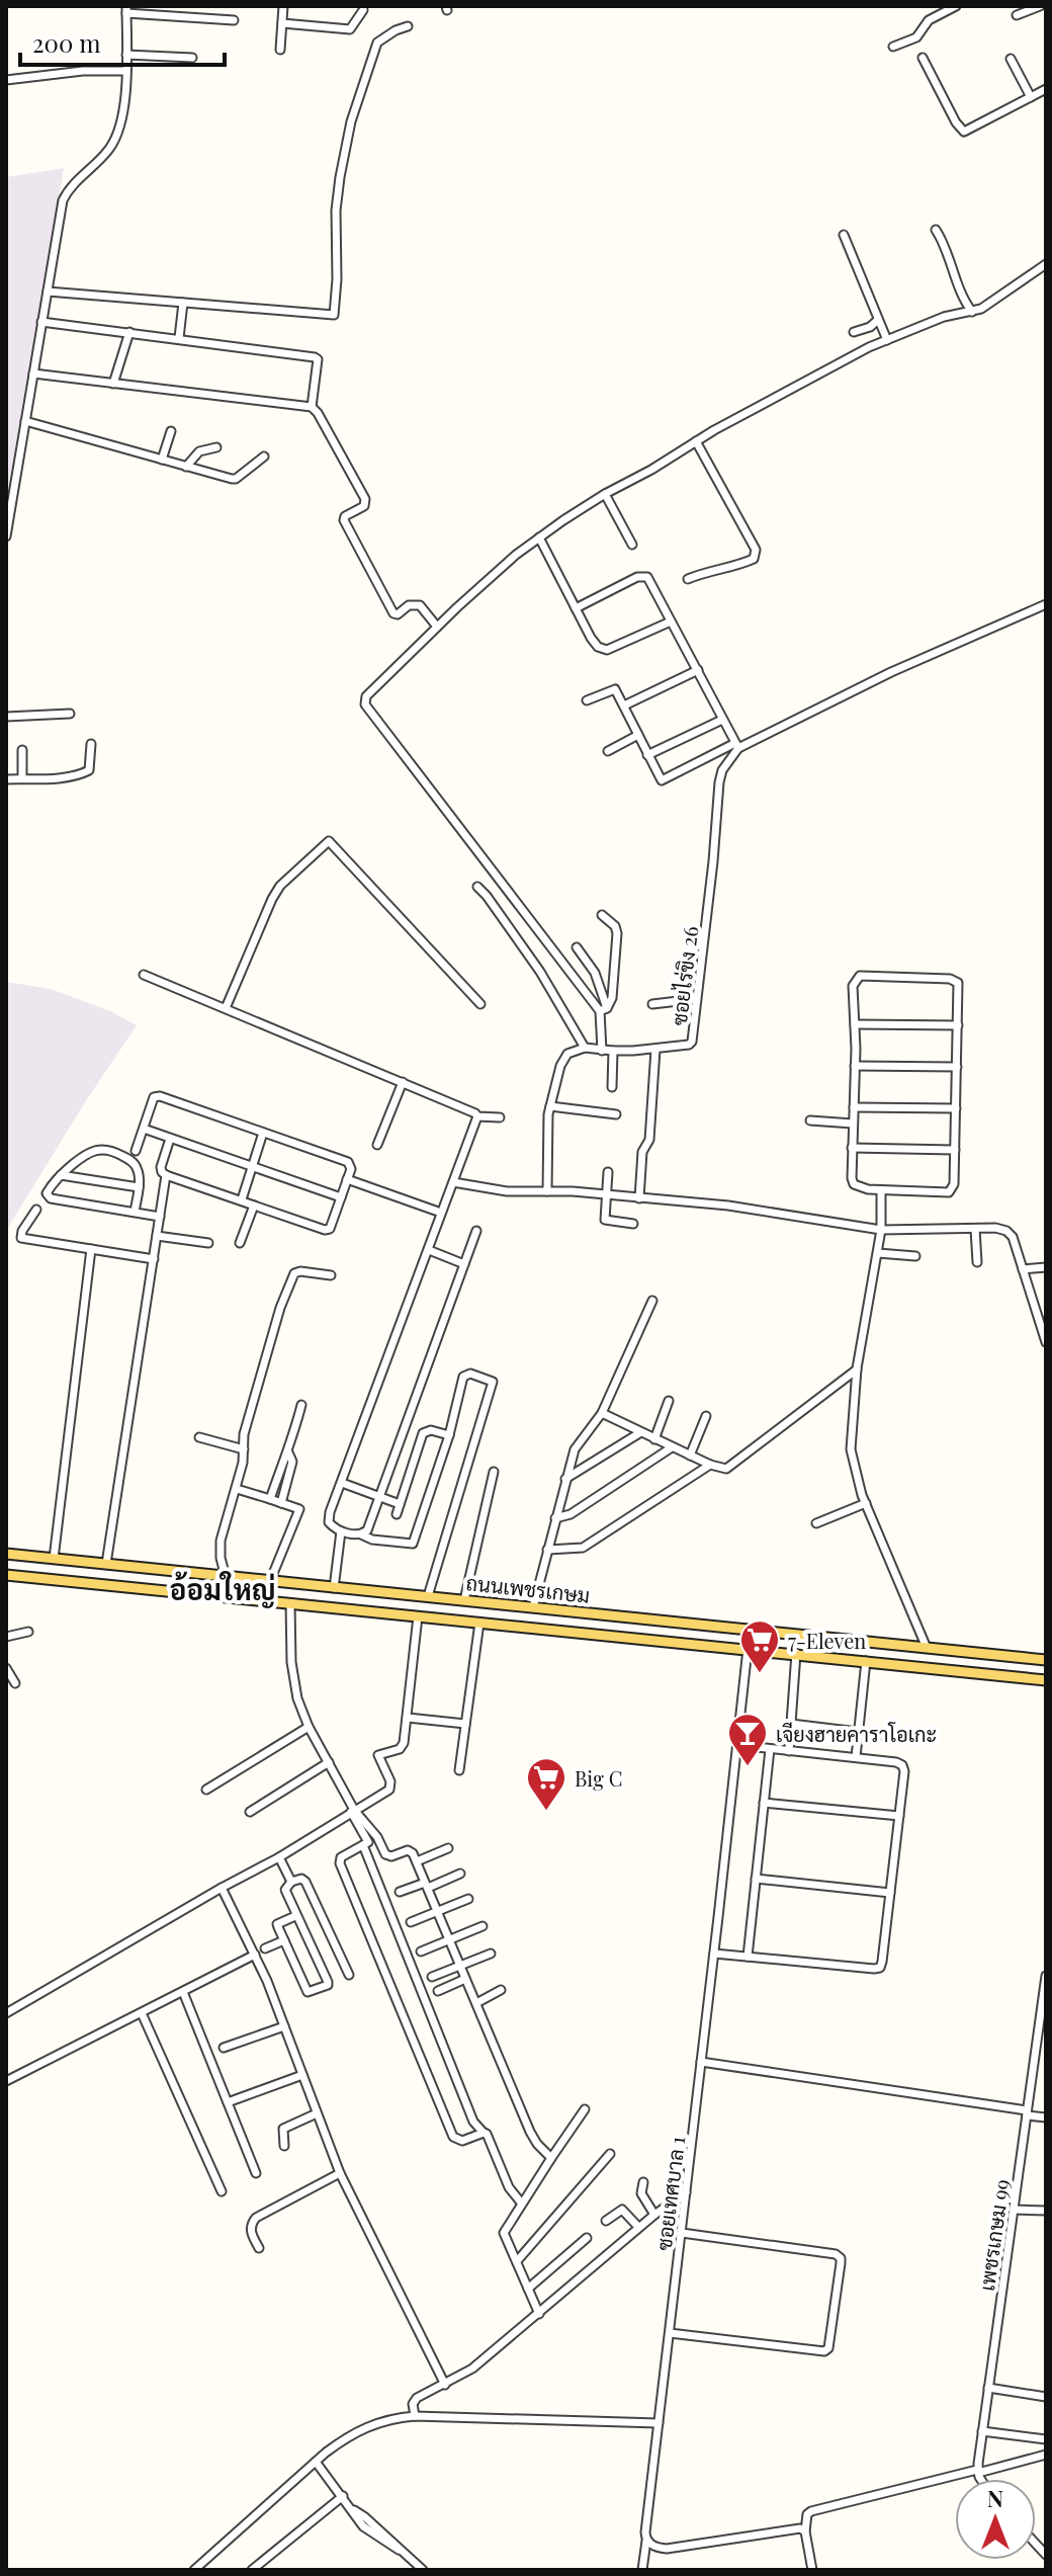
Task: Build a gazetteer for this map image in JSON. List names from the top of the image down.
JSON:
{
  "streets": {
    "main road": ["ถนนเพชรเกษม"],
    "street": ["ซอยไร่ขิง 26", "ซอยเทศบาล 1", "เพชรเกษม 99"]
  },
  "crossings": [
    ["ถนนเพชรเกษม", "ซอยเทศบาล 1"]
  ],
  "districts": ["อ้อมใหญ่"],
  "places": {
    "supermarket": ["7-Eleven", "Big C"],
    "bar": ["เจียงฮายคาราโอเกะ"]
  },
  "scale_bar": "200 m",
  "north": "top"
}
